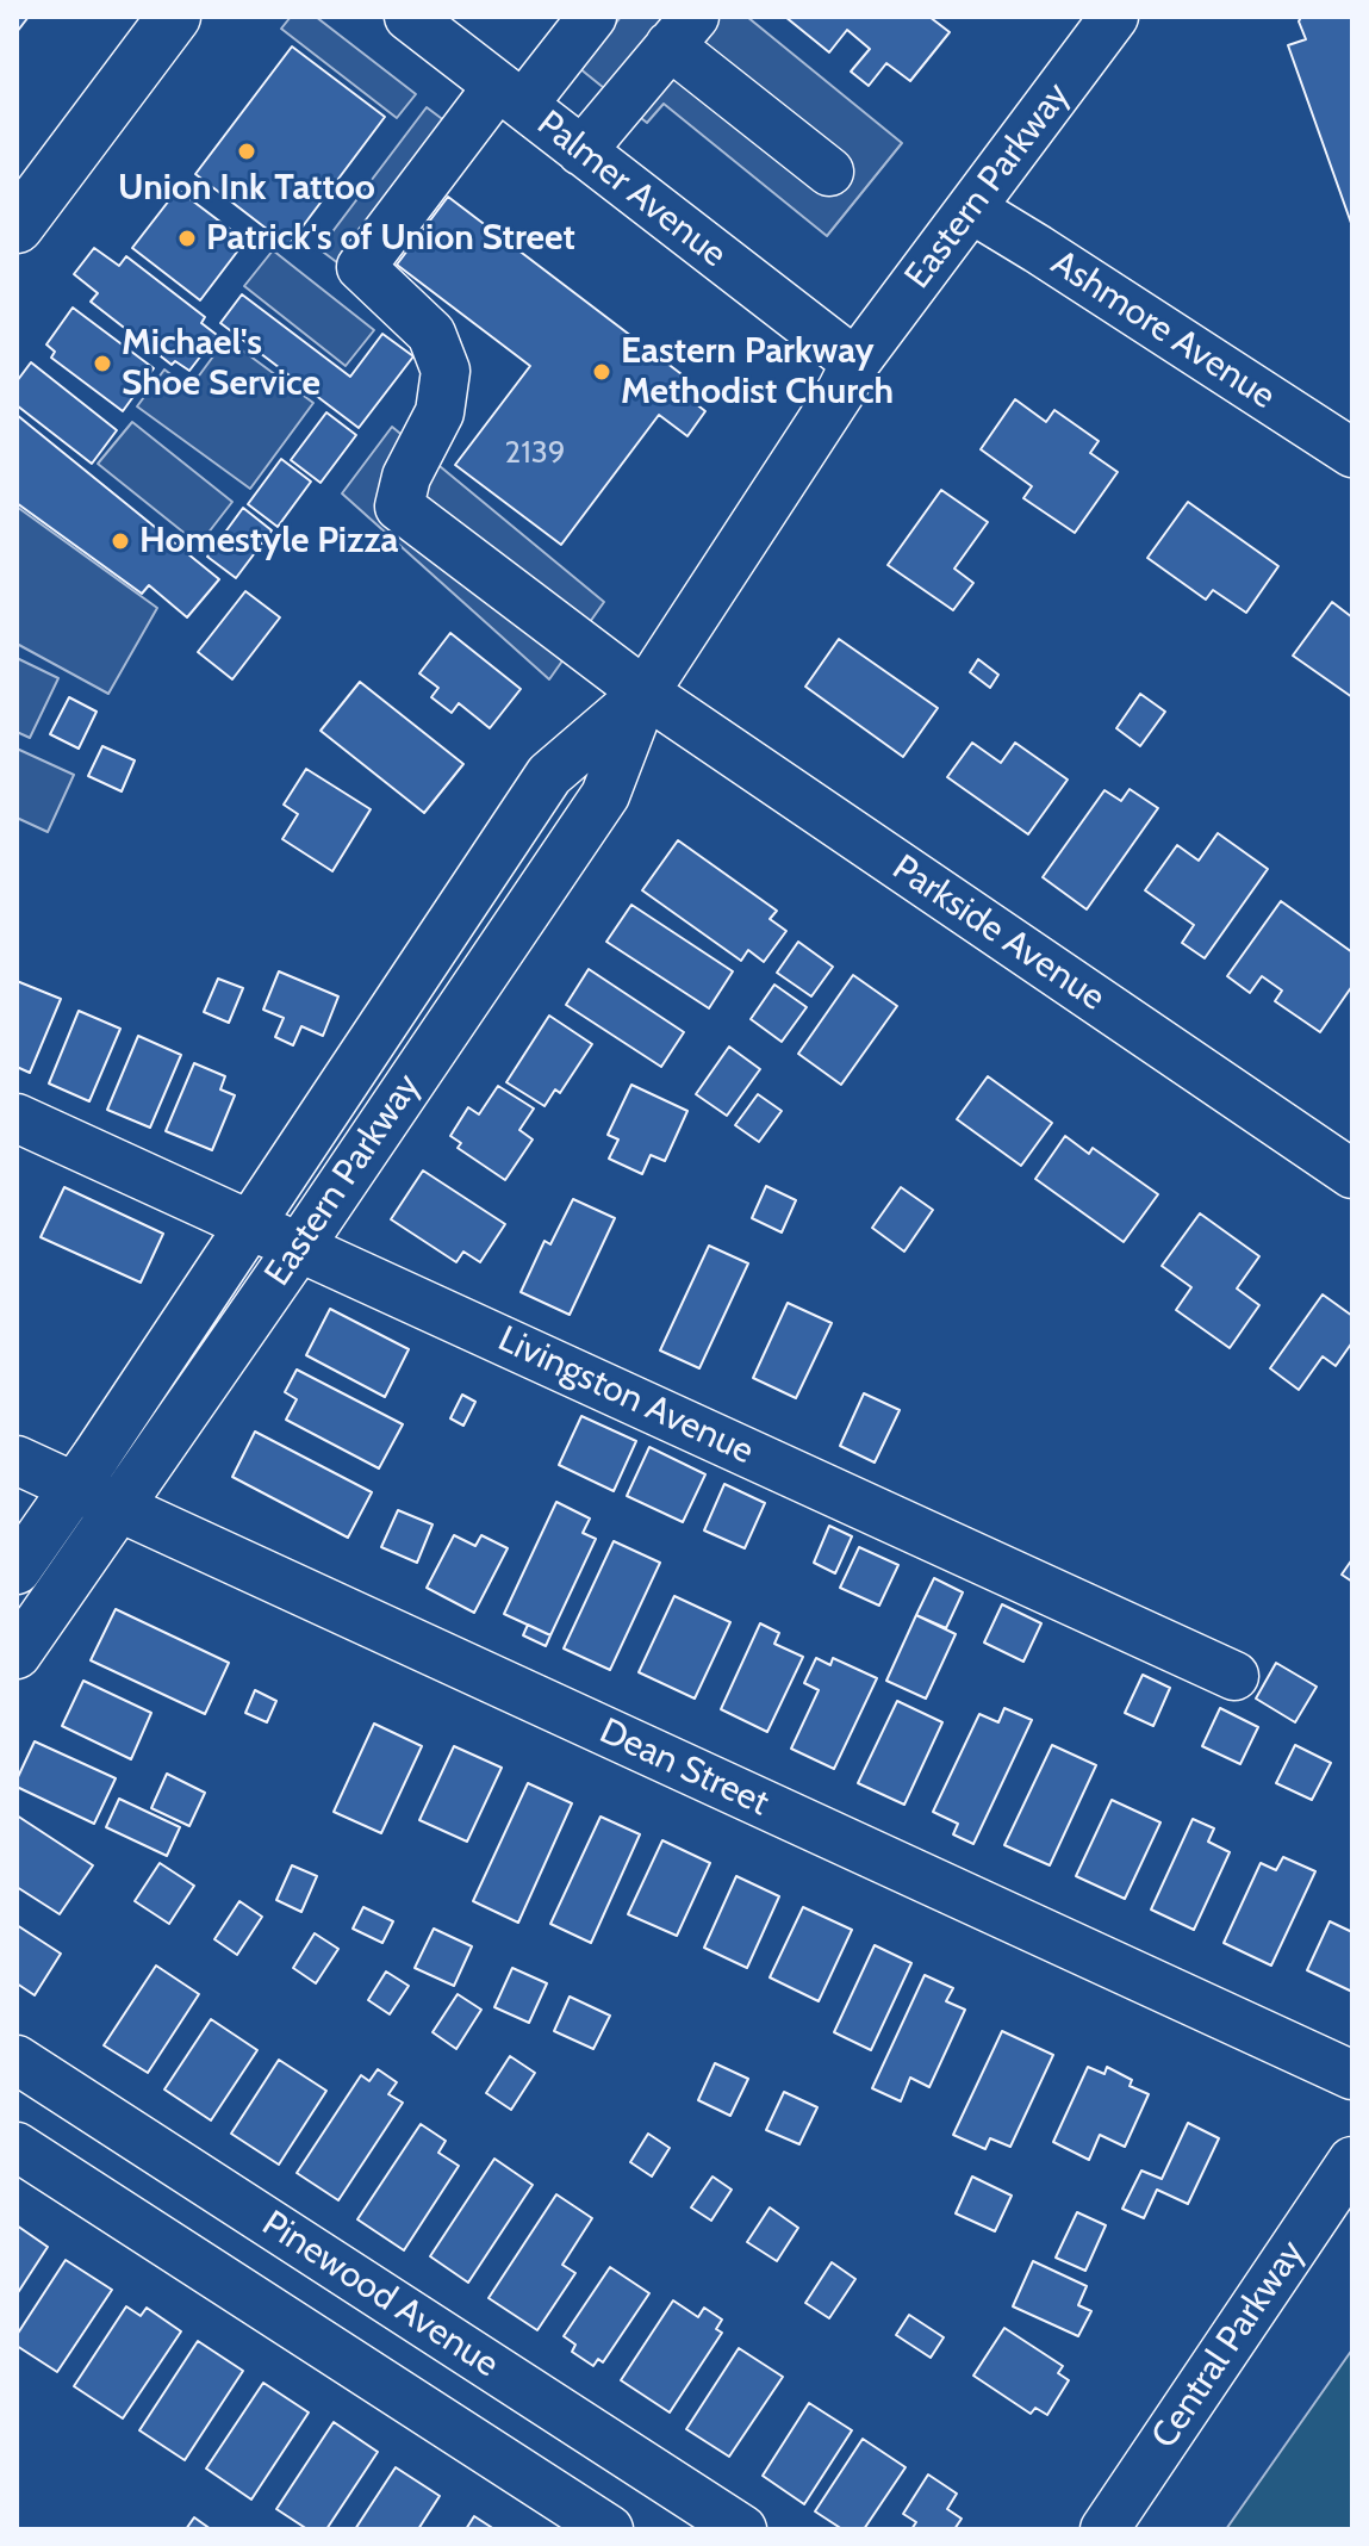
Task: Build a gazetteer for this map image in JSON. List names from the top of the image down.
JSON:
{
  "streets": {
    "street": [
      "Eastern Parkway",
      "Palmer Avenue",
      "Ashmore Avenue",
      "Parkside Avenue",
      "Livingston Avenue",
      "Dean Street",
      "Pinewood Avenue",
      "Central Parkway"
    ]
  },
  "crossings": [
    ["Eastern Parkway", "Palmer Avenue"],
    ["Eastern Parkway", "Ashmore Avenue"],
    ["Eastern Parkway", "Parkside Avenue"],
    ["Eastern Parkway", "Livingston Avenue"],
    ["Eastern Parkway", "Dean Street"],
    ["Palmer Avenue", "Parkside Avenue"]
  ],
  "places": [
    "Union Ink Tattoo",
    "Patrick's of Union Street",
    "Michael's Shoe Service",
    "Eastern Parkway Methodist Church",
    "Homestyle Pizza"
  ],
  "house_numbers": ["2139"]
}
